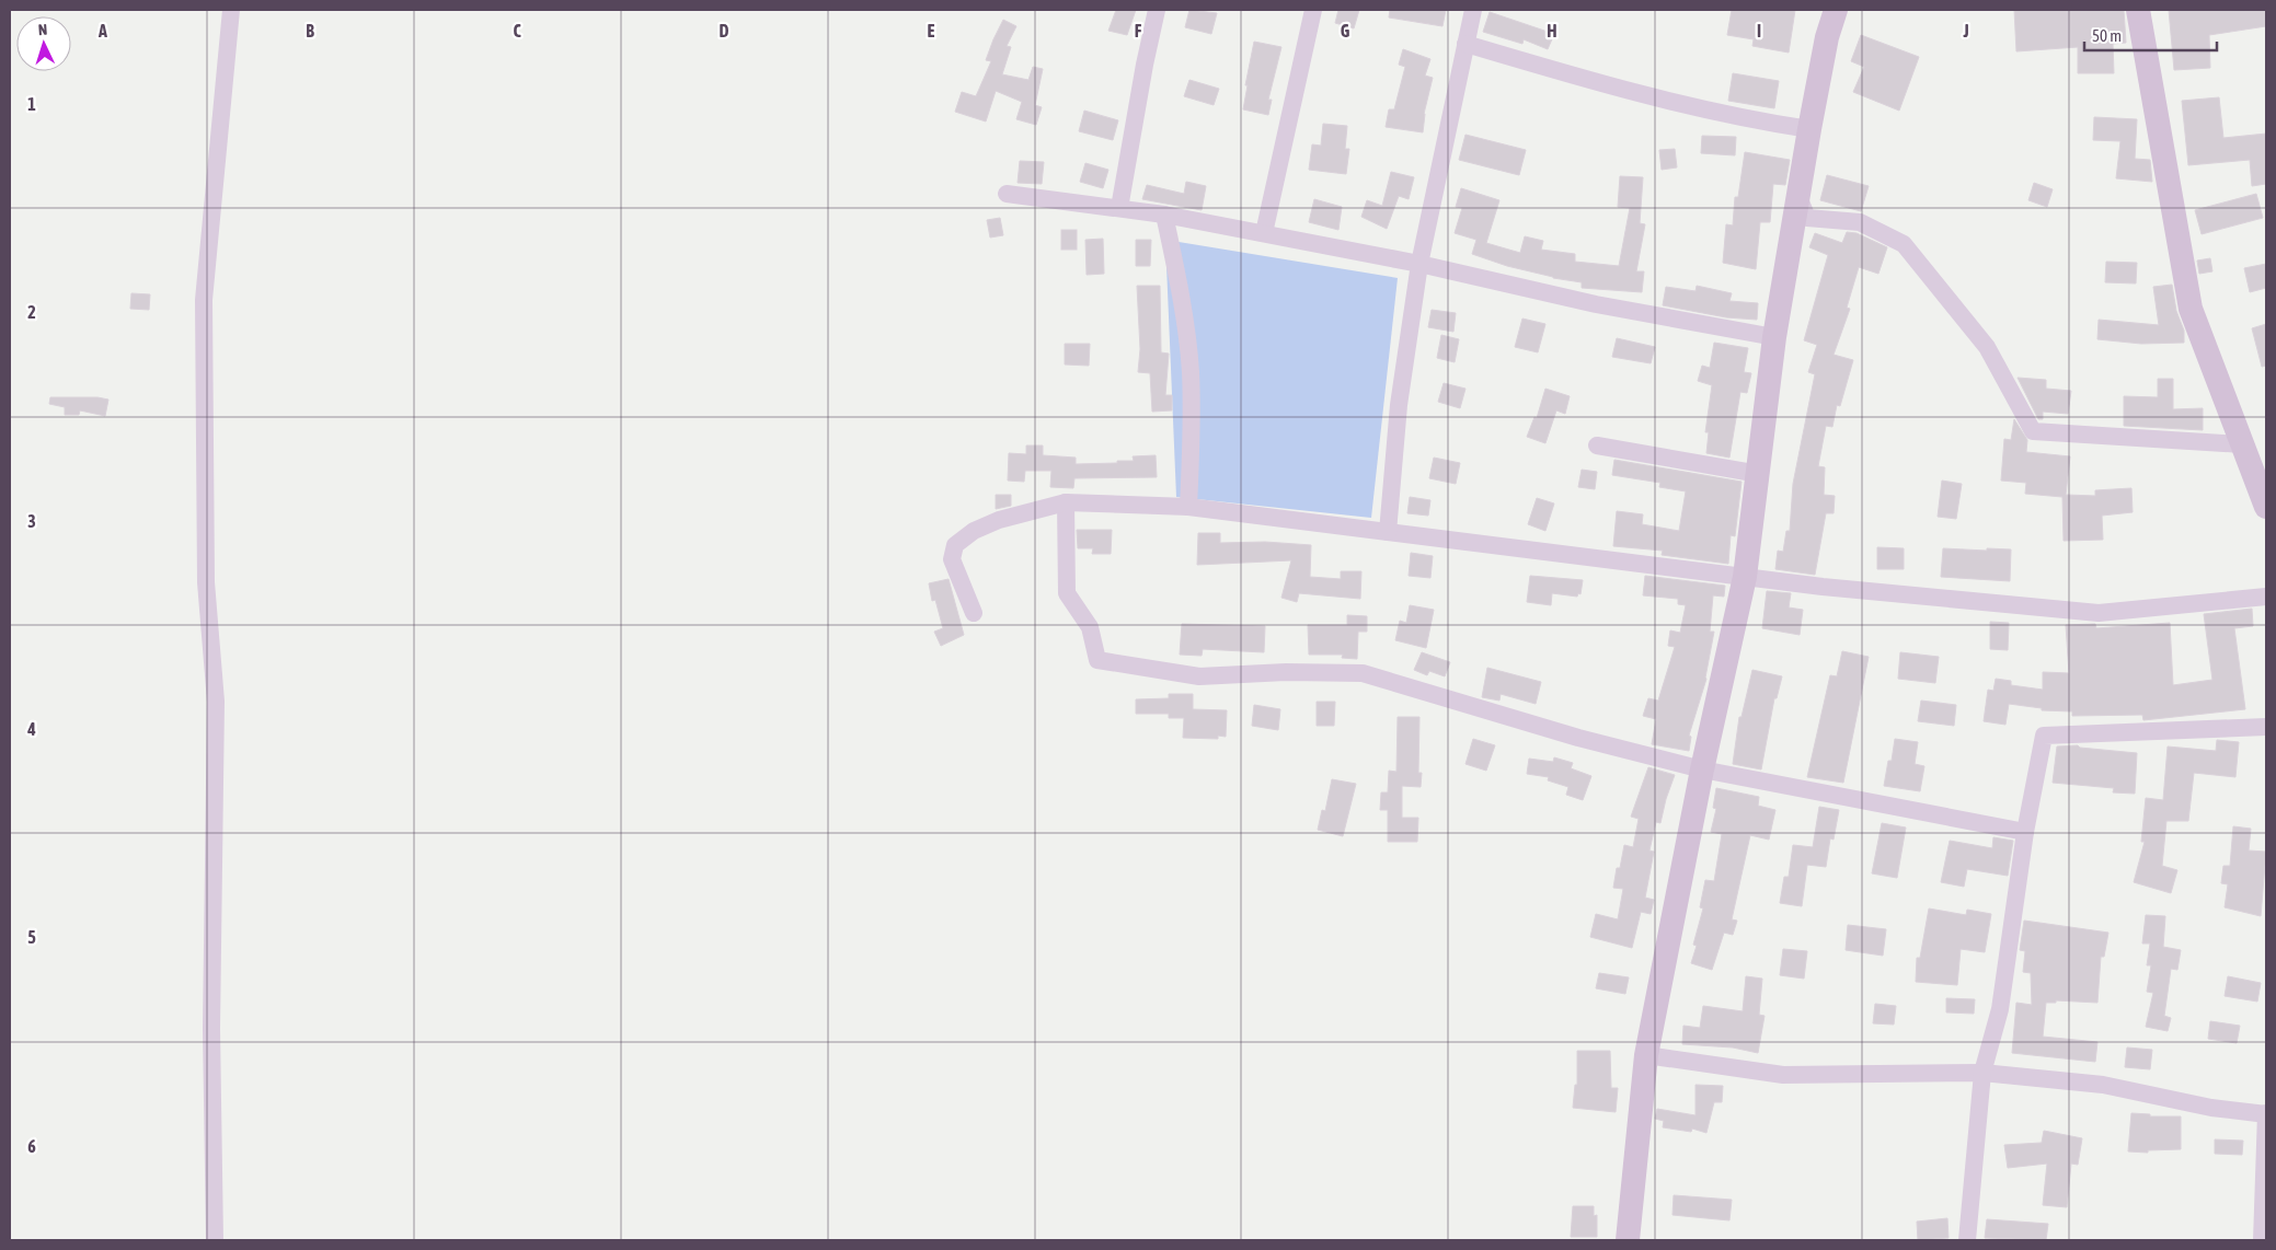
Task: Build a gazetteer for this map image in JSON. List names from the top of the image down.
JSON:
{
  "scale_bar": "50 m",
  "north": "top",
  "grid": {
    "columns": [
      "A",
      "B",
      "C",
      "D",
      "E",
      "F",
      "G",
      "H",
      "I",
      "J"
    ],
    "rows": [
      "1",
      "2",
      "3",
      "4",
      "5",
      "6"
    ]
  }
}
